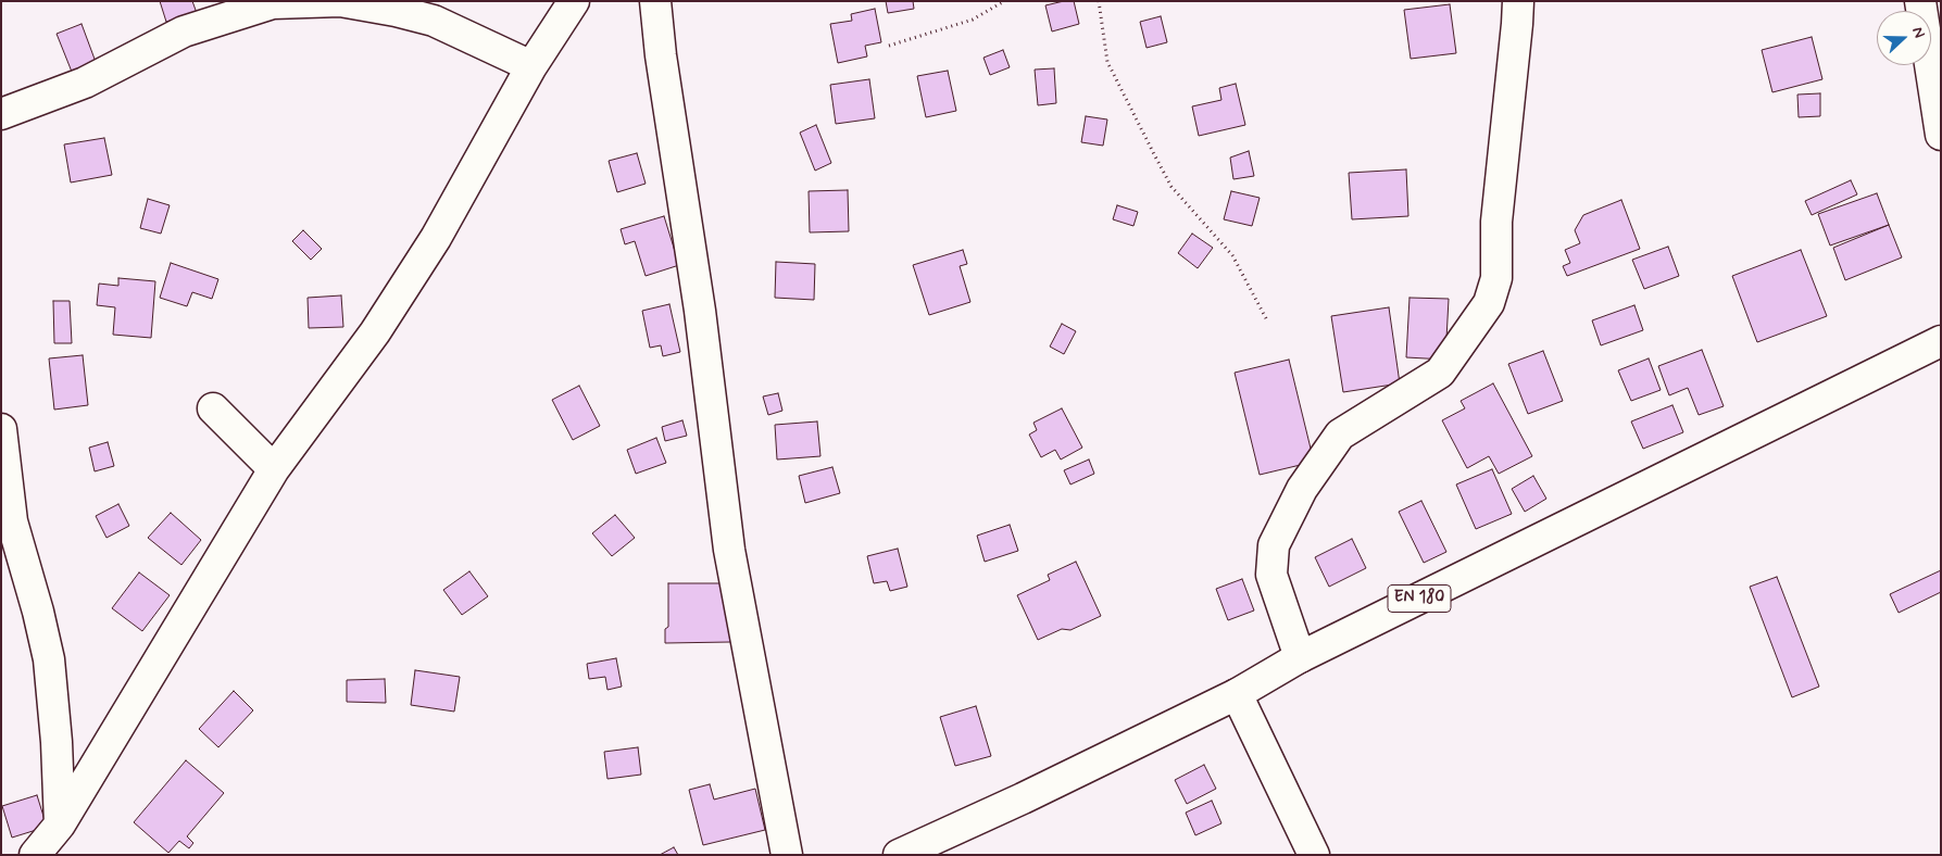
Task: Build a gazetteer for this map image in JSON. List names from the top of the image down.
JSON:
{
  "streets": {
    "street": ["EN 180"]
  },
  "north": "right"
}
